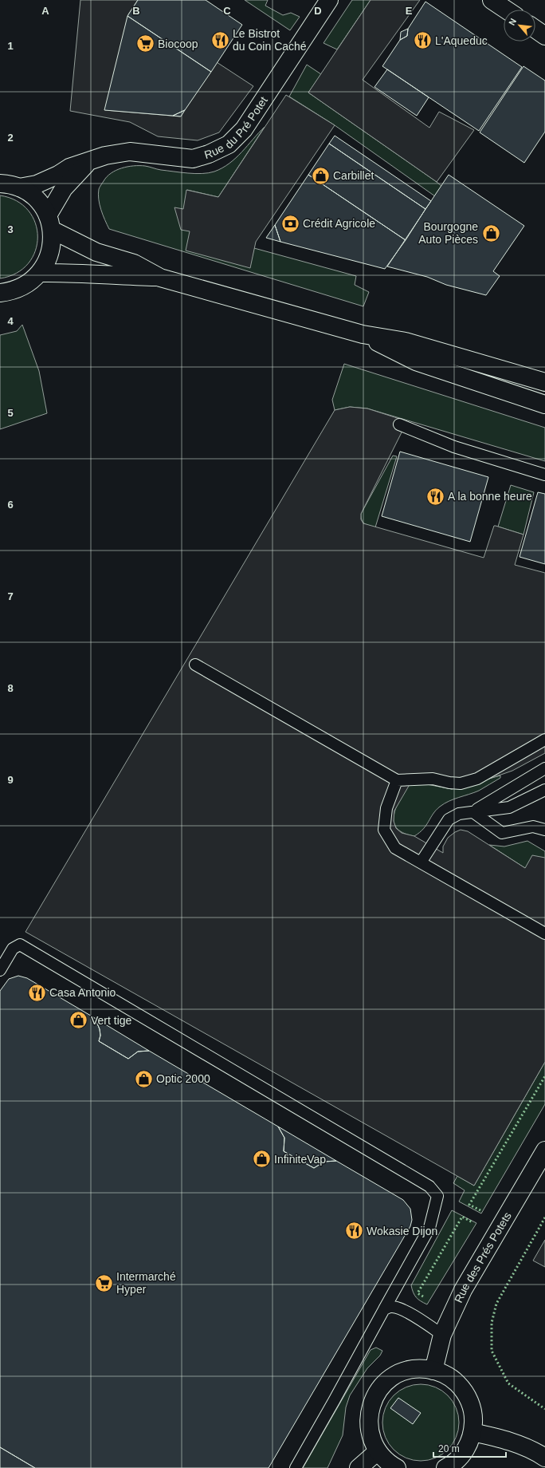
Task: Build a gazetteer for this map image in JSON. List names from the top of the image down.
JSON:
{
  "streets": {
    "street": ["Rue du Pré Potet", "Rue des Prés Potets"]
  },
  "places": {
    "restaurant": [
      "Le Bistrot du Coin Caché",
      "L'Aqueduc",
      "A la bonne heure",
      "Casa Antonio",
      "Wokasie Dijon"
    ],
    "supermarket": ["Biocoop", "Intermarché Hyper"],
    "shop": [
      "Carbillet",
      "Bourgogne Auto Pièces",
      "Vert tige",
      "Optic 2000",
      "InfiniteVap"
    ],
    "bank": ["Crédit Agricole"]
  },
  "scale_bar": "20 m",
  "north": "top left",
  "grid": {
    "columns": [
      "A",
      "B",
      "C",
      "D",
      "E"
    ],
    "rows": [
      "1",
      "2",
      "3",
      "4",
      "5",
      "6",
      "7",
      "8",
      "9"
    ]
  }
}
